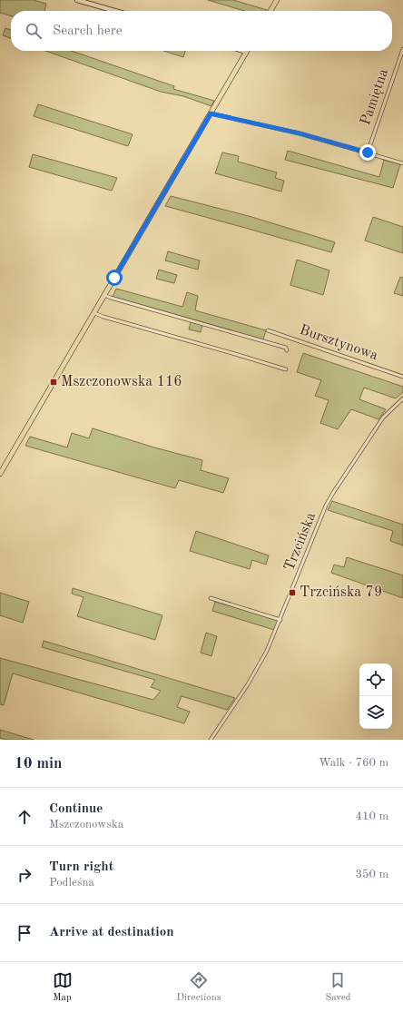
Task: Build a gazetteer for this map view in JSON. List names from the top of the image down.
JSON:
{
  "streets": {
    "street": ["Pamiętna", "Bursztynowa", "Trzcińska"]
  },
  "places": {
    "transit": ["Mszczonowska 116", "Trzcińska 79"]
  },
  "page": {
    "search": "Search here",
    "heading": ["10 min", "Walk · 760 m"],
    "list": [
      ["Continue", "Mszczonowska", "410 m"],
      ["Turn right", "Podleśna", "350 m"],
      "Arrive at destination"
    ],
    "nav": ["Map", "Directions", "Saved"]
  }
}
